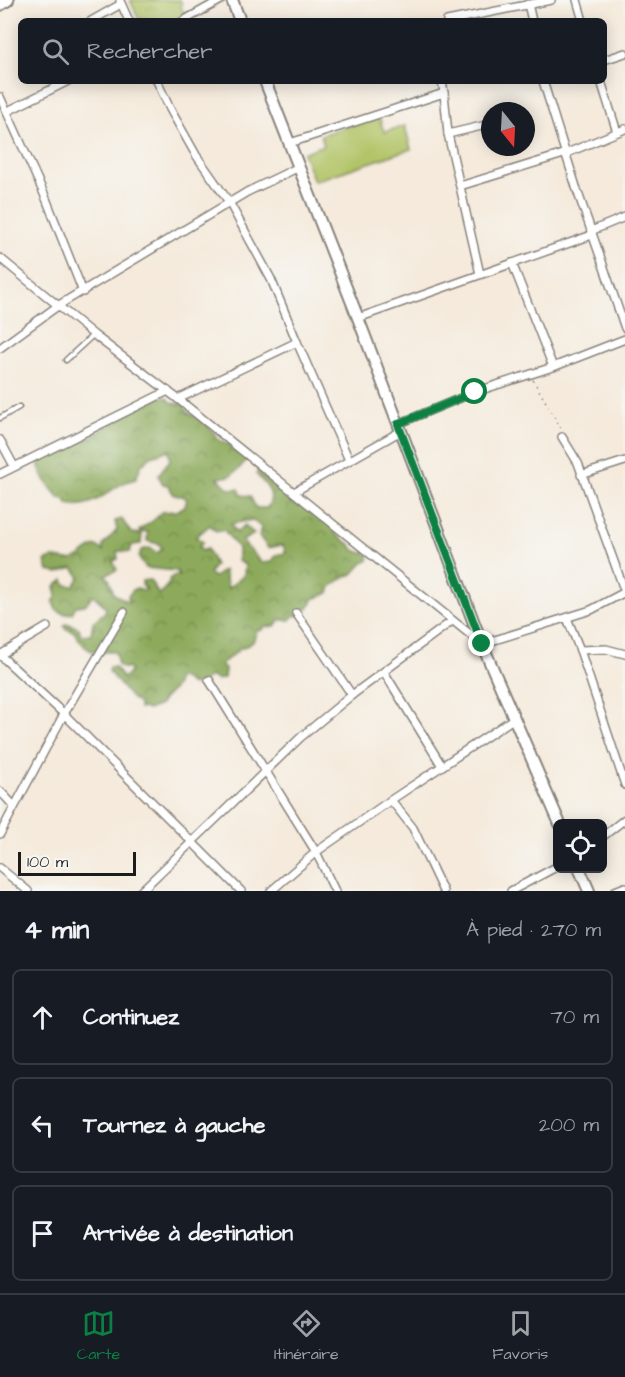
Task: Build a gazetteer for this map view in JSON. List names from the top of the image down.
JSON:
{
  "scale_bar": "100 m",
  "north": "bottom",
  "page": {
    "search": "Rechercher",
    "scale": "100 m",
    "heading": ["4 min", "À pied · 270 m"],
    "list": [
      ["Continuez", "70 m"],
      ["Tournez à gauche", "200 m"],
      "Arrivée à destination"
    ],
    "nav": ["Carte", "Itinéraire", "Favoris"]
  }
}
